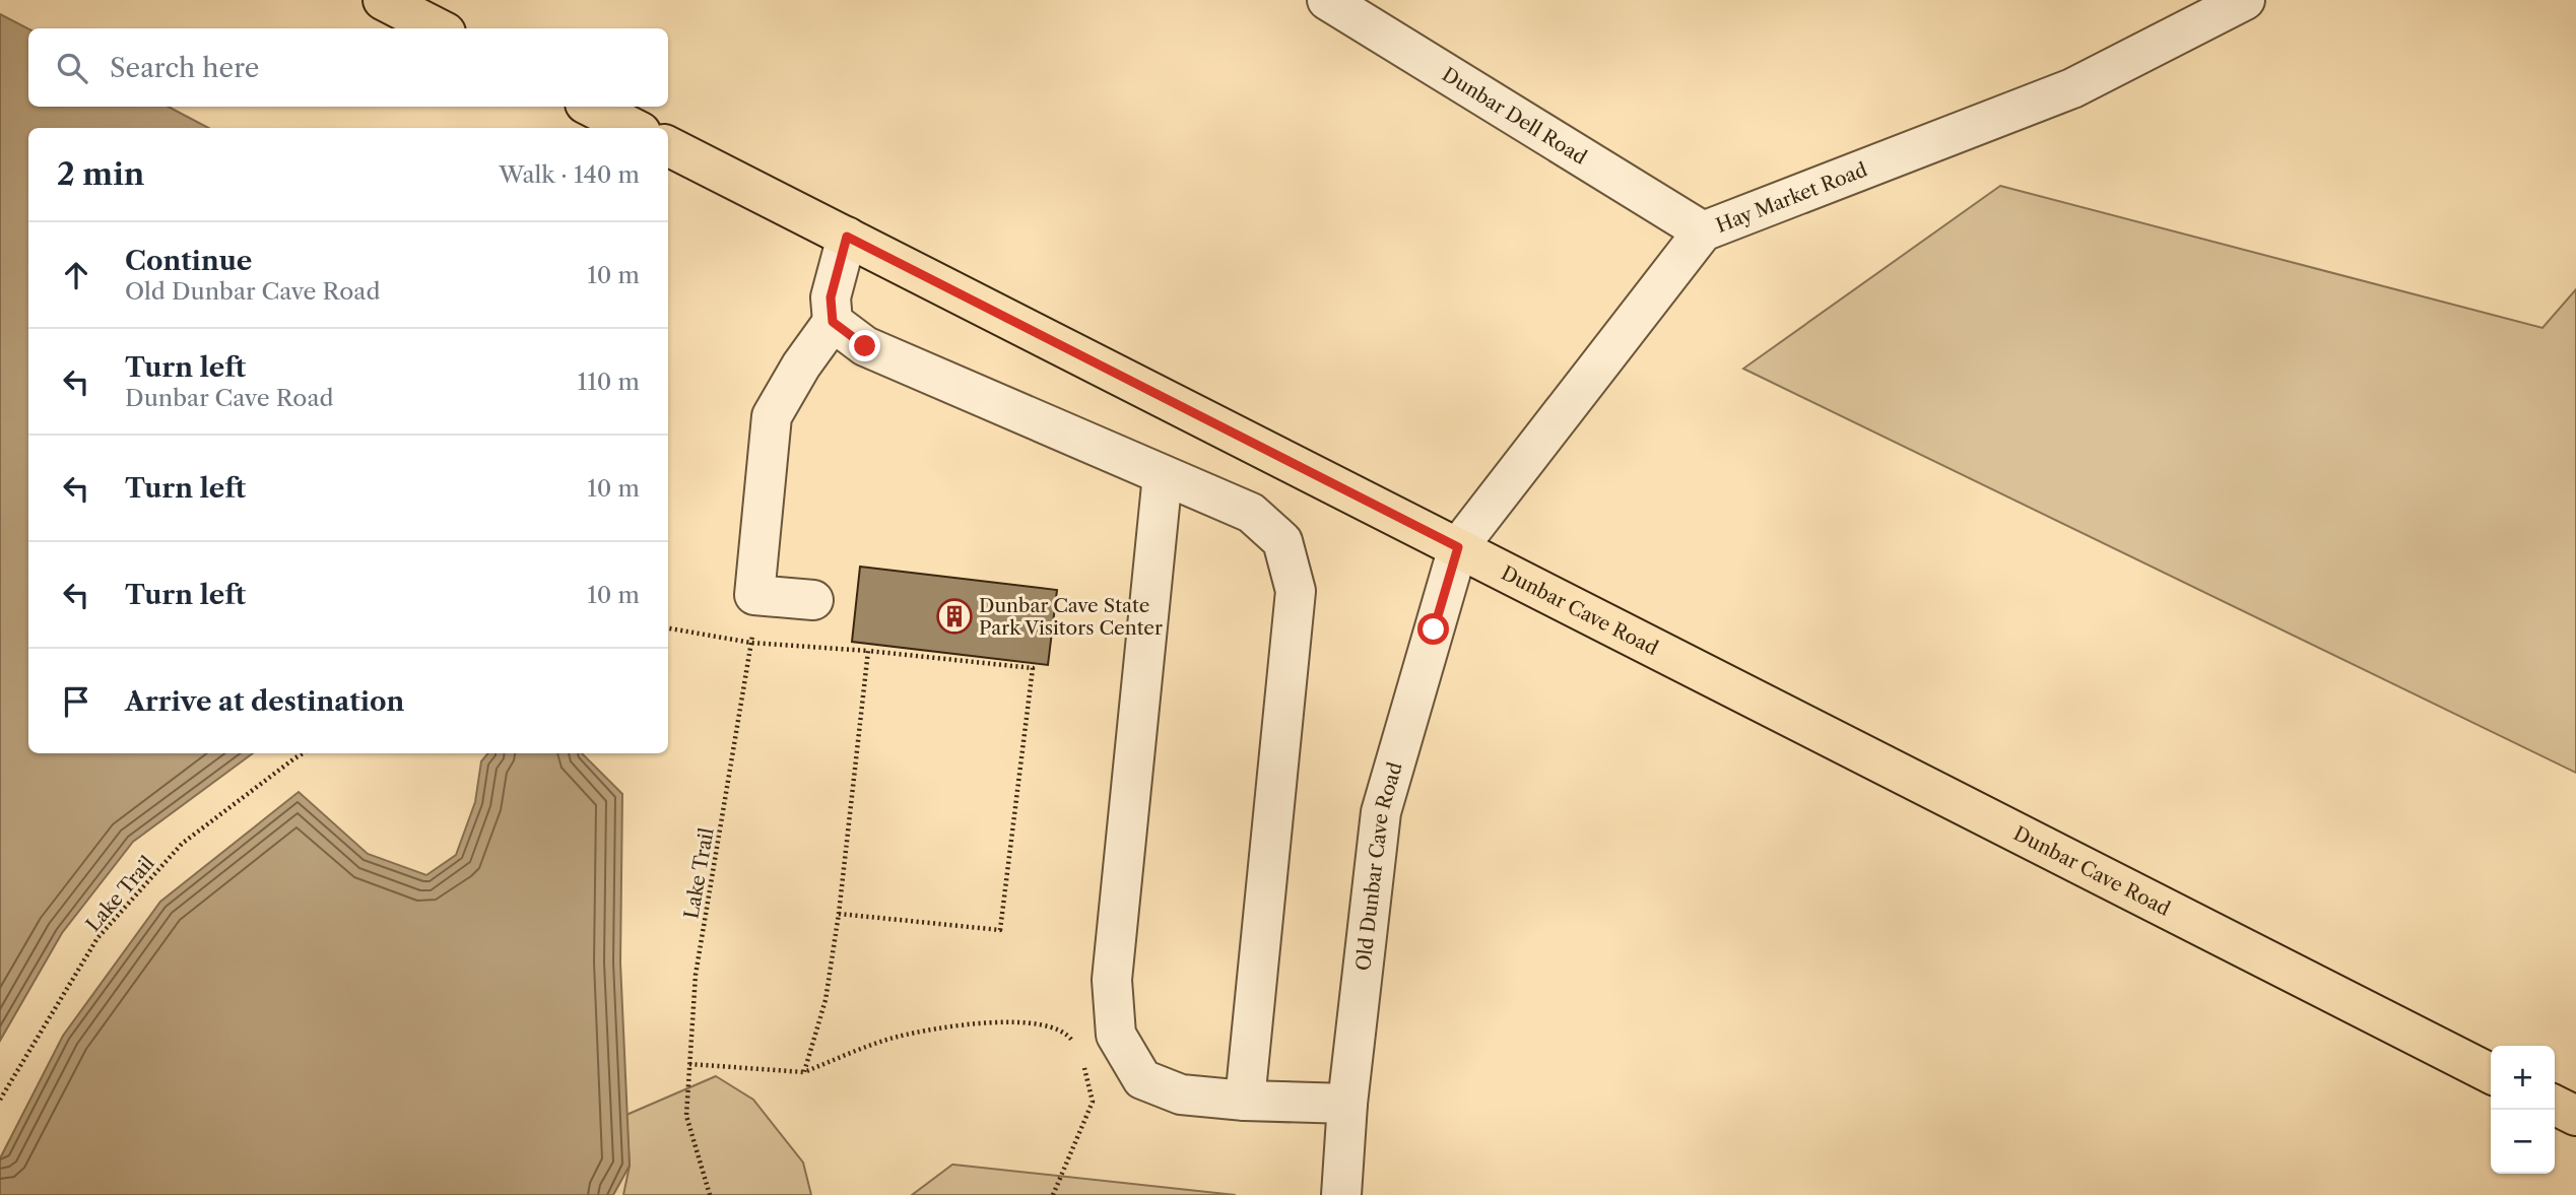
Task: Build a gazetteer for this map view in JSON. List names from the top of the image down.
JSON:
{
  "streets": {
    "main road": ["Dunbar Cave Road"],
    "street": ["Dunbar Dell Road", "Hay Market Road", "Old Dunbar Cave Road"],
    "path": ["Lake Trail"]
  },
  "crossings": [
    ["Dunbar Dell Road", "Hay Market Road"],
    ["Hay Market Road", "Dunbar Cave Road"],
    ["Hay Market Road", "Old Dunbar Cave Road"],
    ["Dunbar Cave Road", "Old Dunbar Cave Road"]
  ],
  "places": {
    "building": ["Dunbar Cave State Park Visitors Center"]
  },
  "page": {
    "search": "Search here",
    "heading": ["2 min", "Walk · 140 m"],
    "list": [
      ["Continue", "Old Dunbar Cave Road", "10 m"],
      ["Turn left", "Dunbar Cave Road", "110 m"],
      ["Turn left", "10 m"],
      ["Turn left", "10 m"],
      "Arrive at destination"
    ],
    "map_buttons": ["+", "−"]
  }
}
